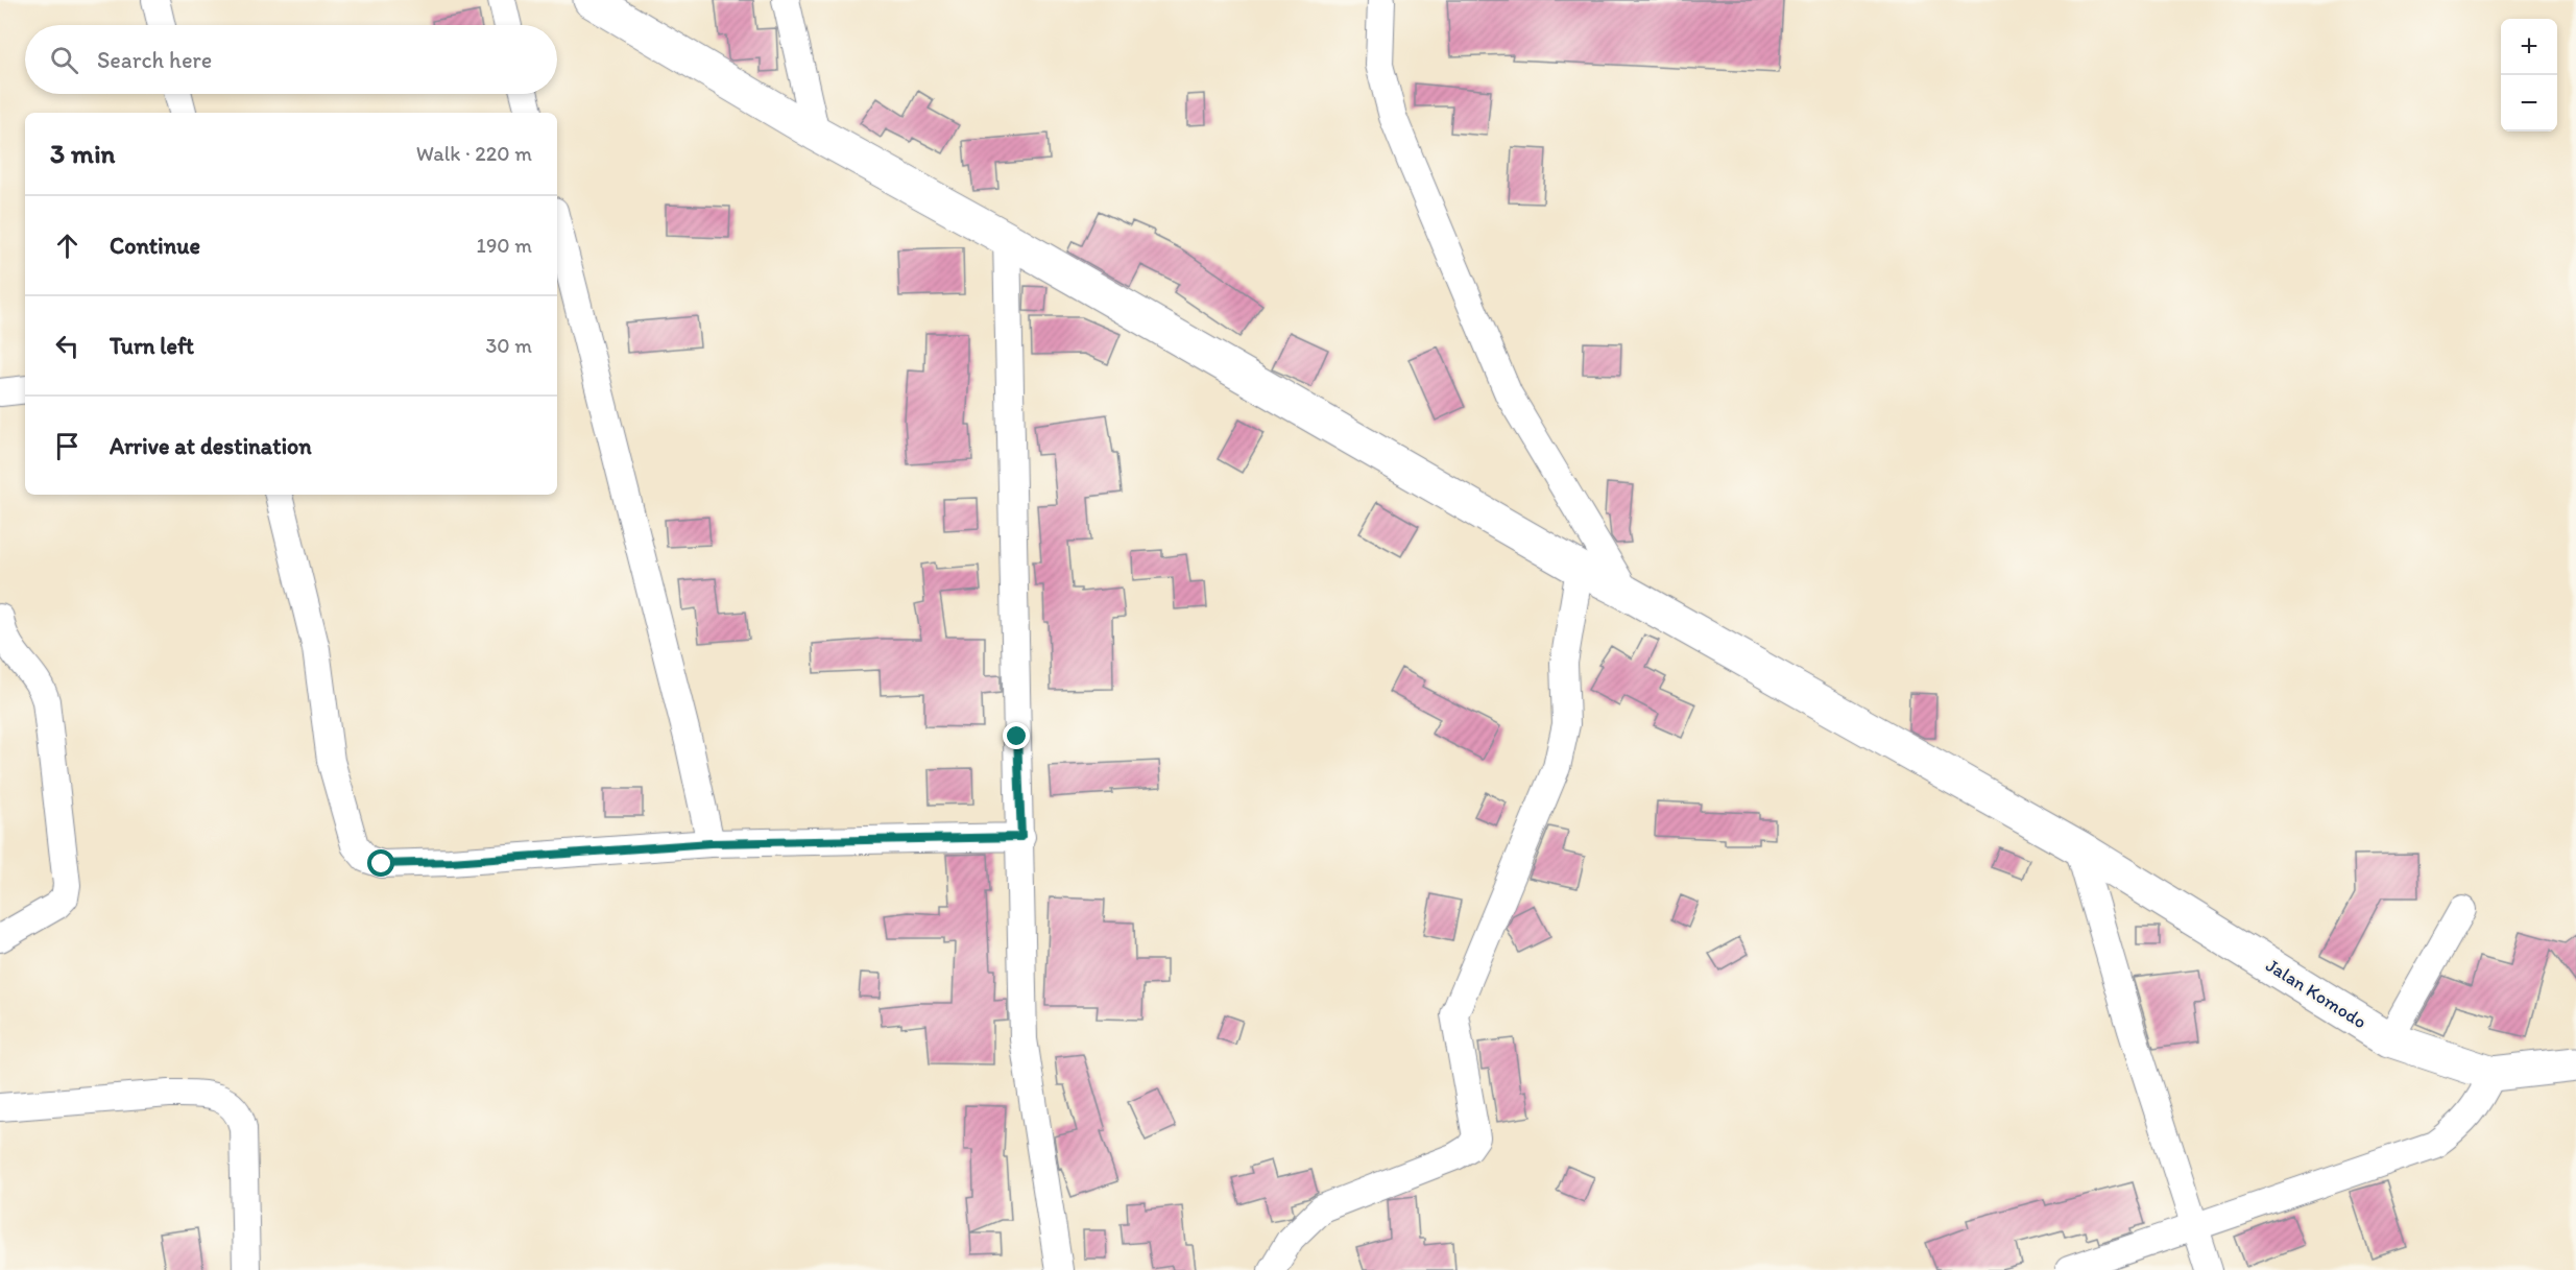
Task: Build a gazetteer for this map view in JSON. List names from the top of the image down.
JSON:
{
  "streets": {
    "highway": ["Jalan Komodo"]
  },
  "page": {
    "map_buttons": ["+", "−"],
    "search": "Search here",
    "heading": ["3 min", "Walk · 220 m"],
    "list": [
      ["Continue", "190 m"],
      ["Turn left", "30 m"],
      "Arrive at destination"
    ]
  }
}
